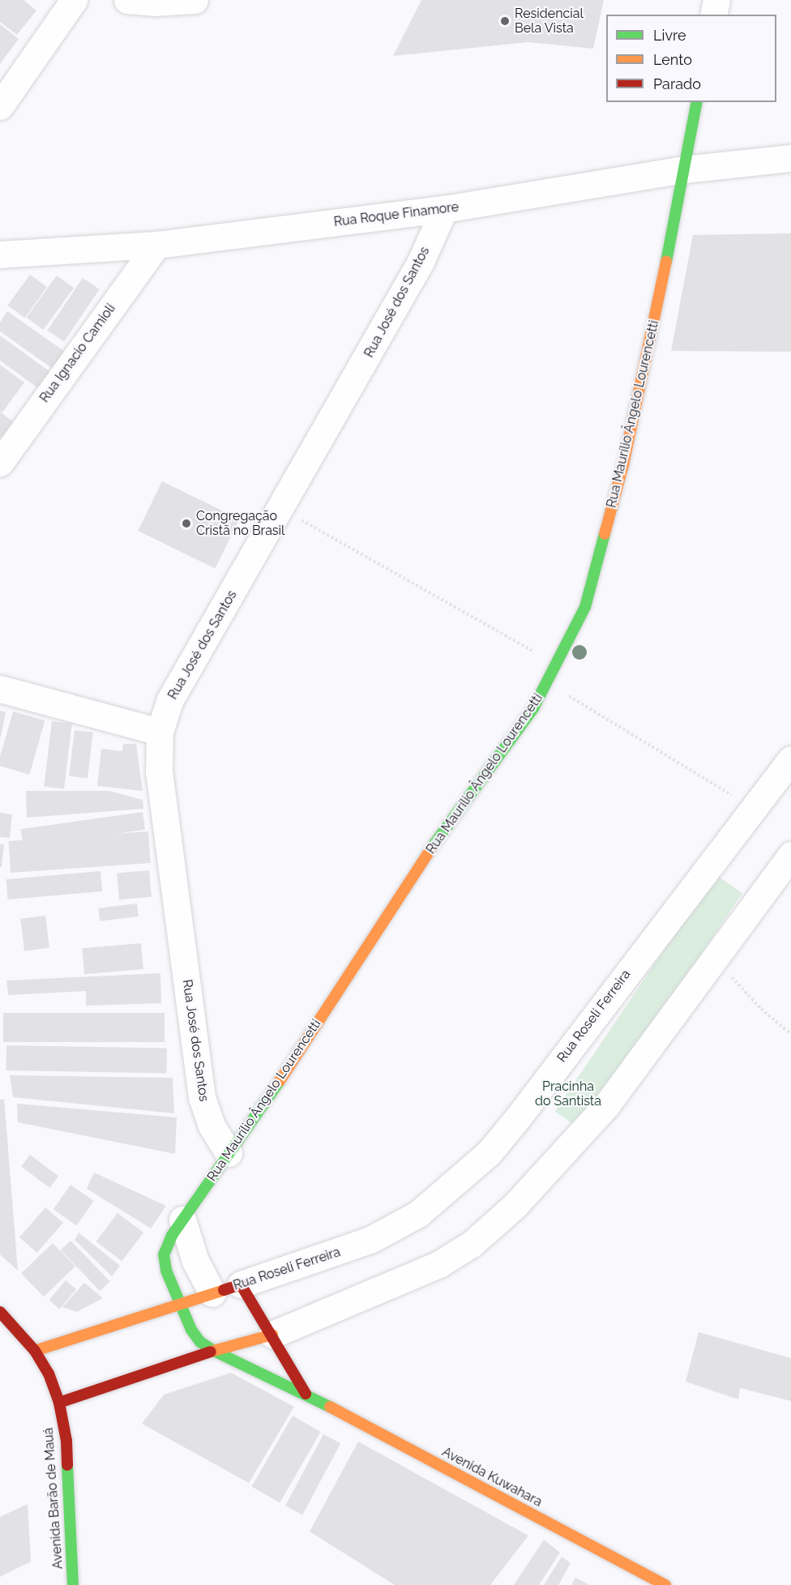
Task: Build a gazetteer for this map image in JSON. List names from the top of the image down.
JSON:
{
  "streets": {
    "street": [
      "Rua Roque Finamore",
      "Rua José dos Santos",
      "Rua Ignacio Camioli",
      "Rua Maurílio Ângelo Lourencetti",
      "Rua Roseli Ferreira",
      "Avenida Kuwahara",
      "Avenida Barão de Mauá"
    ]
  },
  "crossings": [
    ["Rua Roque Finamore", "Rua José dos Santos"],
    ["Rua Roque Finamore", "Rua Ignacio Camioli"],
    ["Rua Roque Finamore", "Rua Maurílio Ângelo Lourencetti"],
    ["Rua José dos Santos", "Rua Maurílio Ângelo Lourencetti"],
    ["Rua Maurílio Ângelo Lourencetti", "Rua Roseli Ferreira"],
    ["Rua Maurílio Ângelo Lourencetti", "Avenida Kuwahara"],
    ["Rua Roseli Ferreira", "Avenida Kuwahara"],
    ["Rua Roseli Ferreira", "Avenida Barão de Mauá"]
  ],
  "parks": ["Pracinha do Santista"],
  "places": ["Residencial Bela Vista", "Congregação Cristã no Brasil"],
  "legend": ["Livre", "Lento", "Parado"]
}
